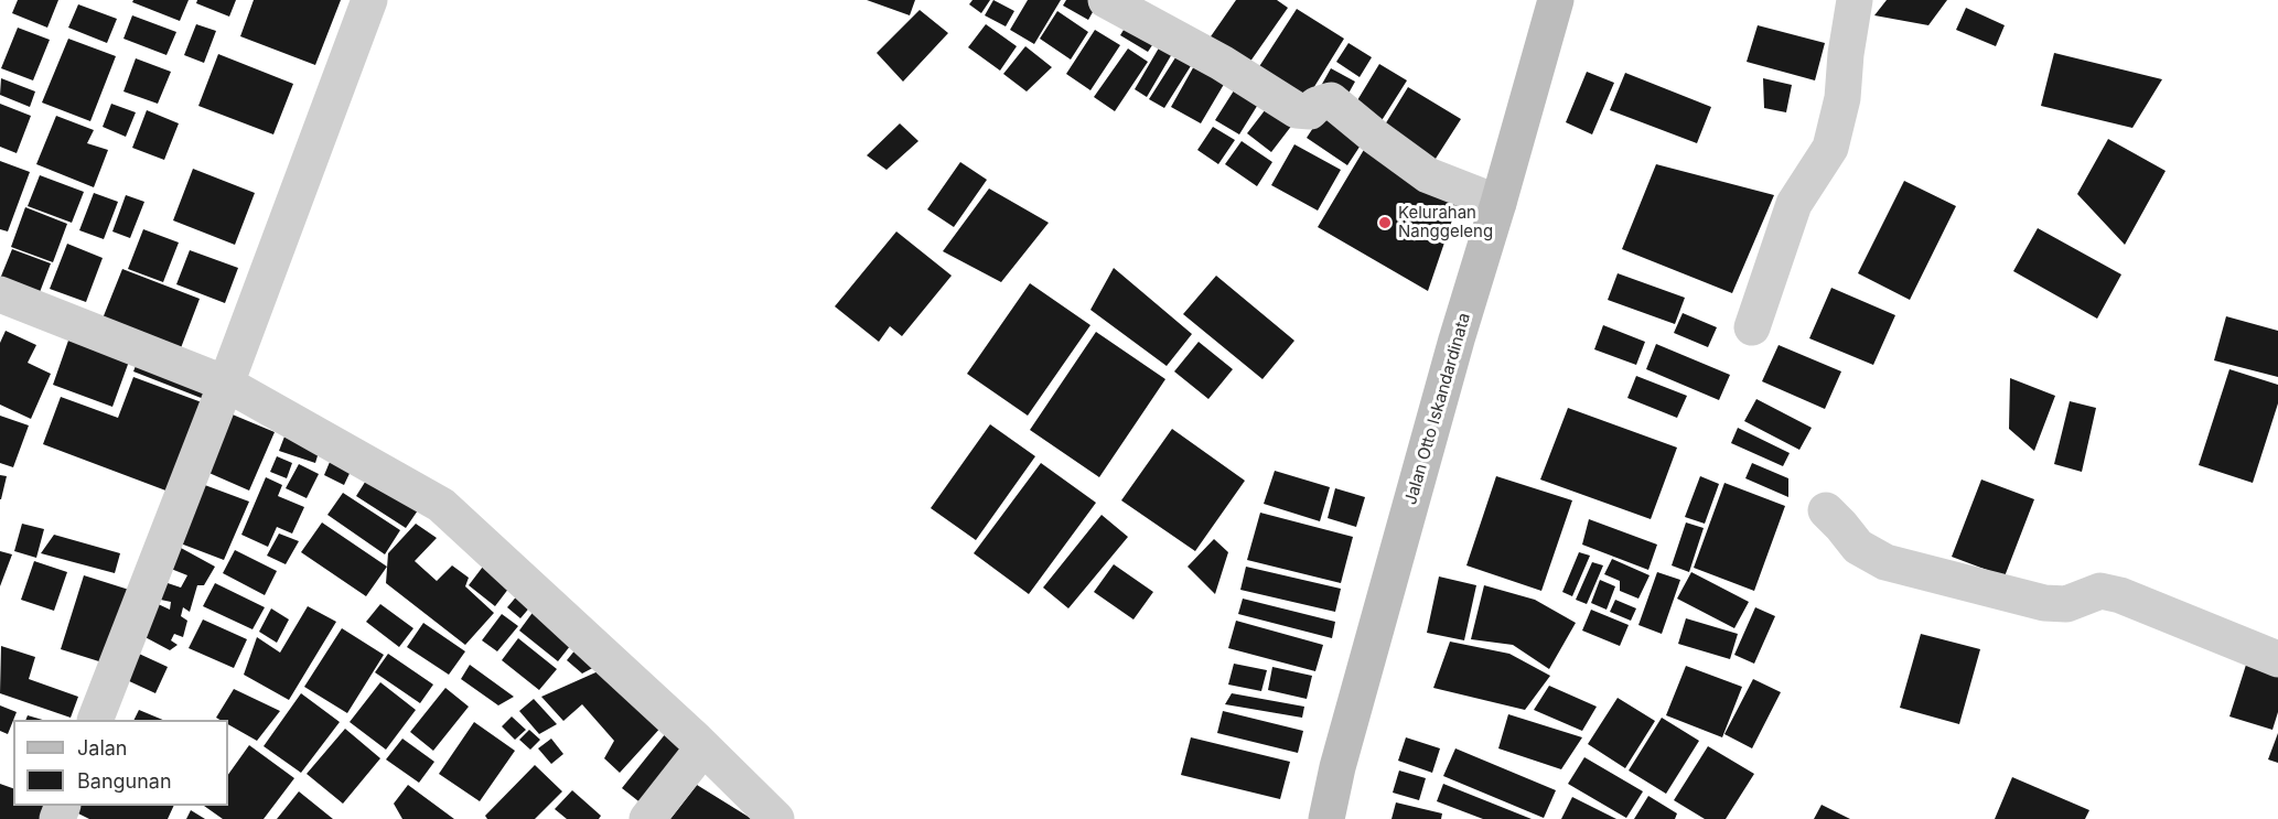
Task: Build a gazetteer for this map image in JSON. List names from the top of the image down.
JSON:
{
  "streets": {
    "main road": ["Jalan Otto Iskandardinata"]
  },
  "places": ["Kelurahan Nanggeleng"],
  "legend": ["Jalan", "Bangunan"]
}
